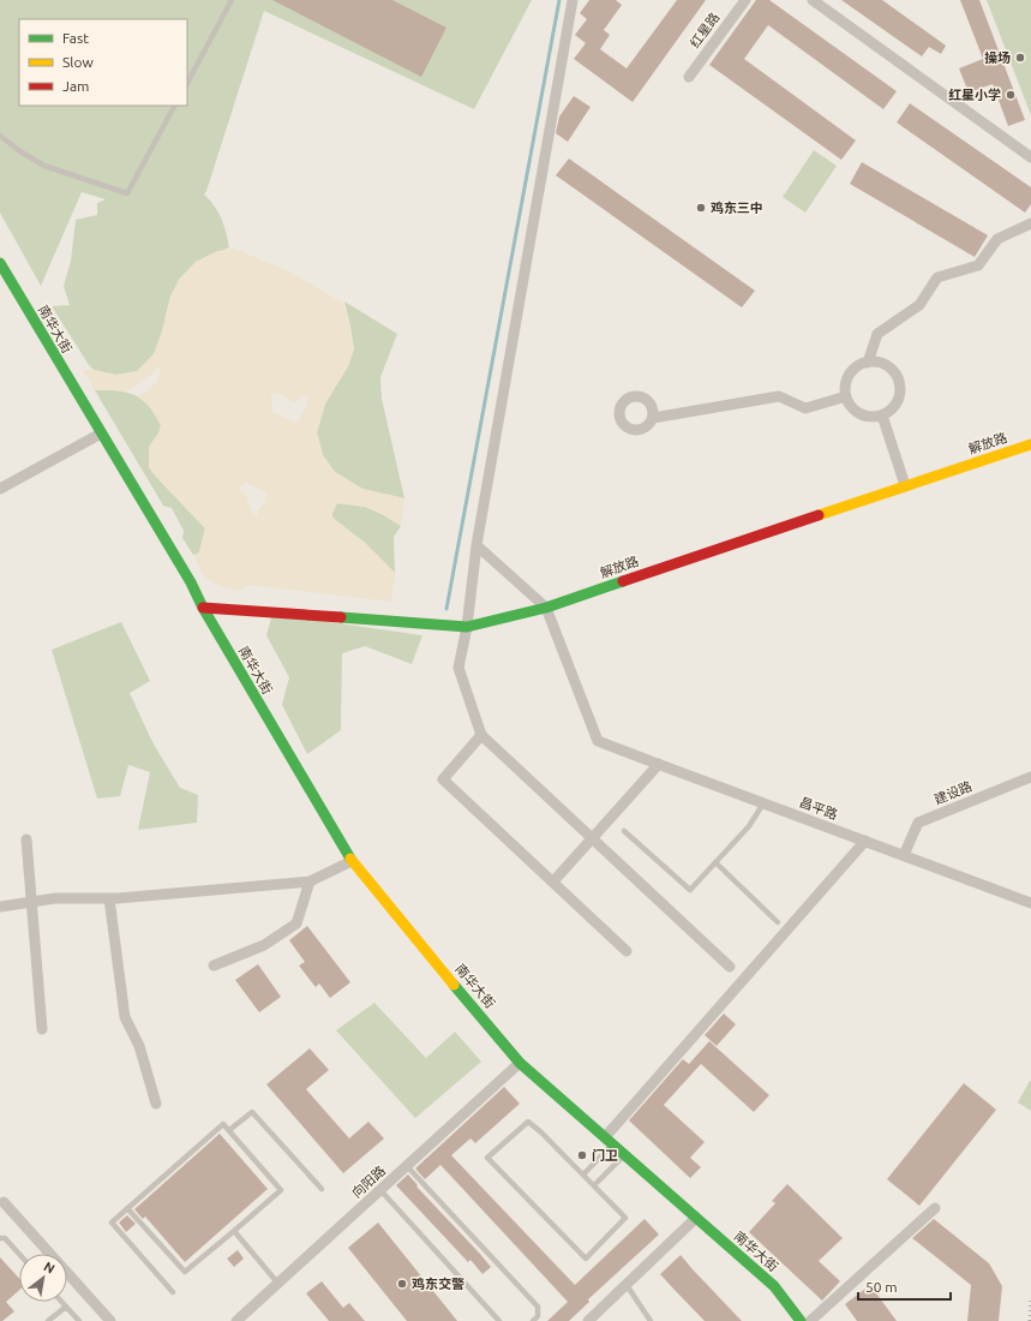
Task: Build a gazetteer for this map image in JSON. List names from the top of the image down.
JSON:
{
  "streets": {
    "main road": ["南华大街", "解放路"],
    "street": [
      "红星路",
      "建设路",
      "昌平路",
      "向阳路"
    ]
  },
  "crossings": [
    ["南华大街", "解放路"],
    ["南华大街", "向阳路"],
    ["解放路", "昌平路"],
    ["建设路", "昌平路"]
  ],
  "places": [
    "操场",
    "红星小学",
    "鸡东三中",
    "门卫",
    "鸡东交警"
  ],
  "legend": ["Fast", "Slow", "Jam"],
  "scale_bar": "50 m",
  "north": "top right"
}
